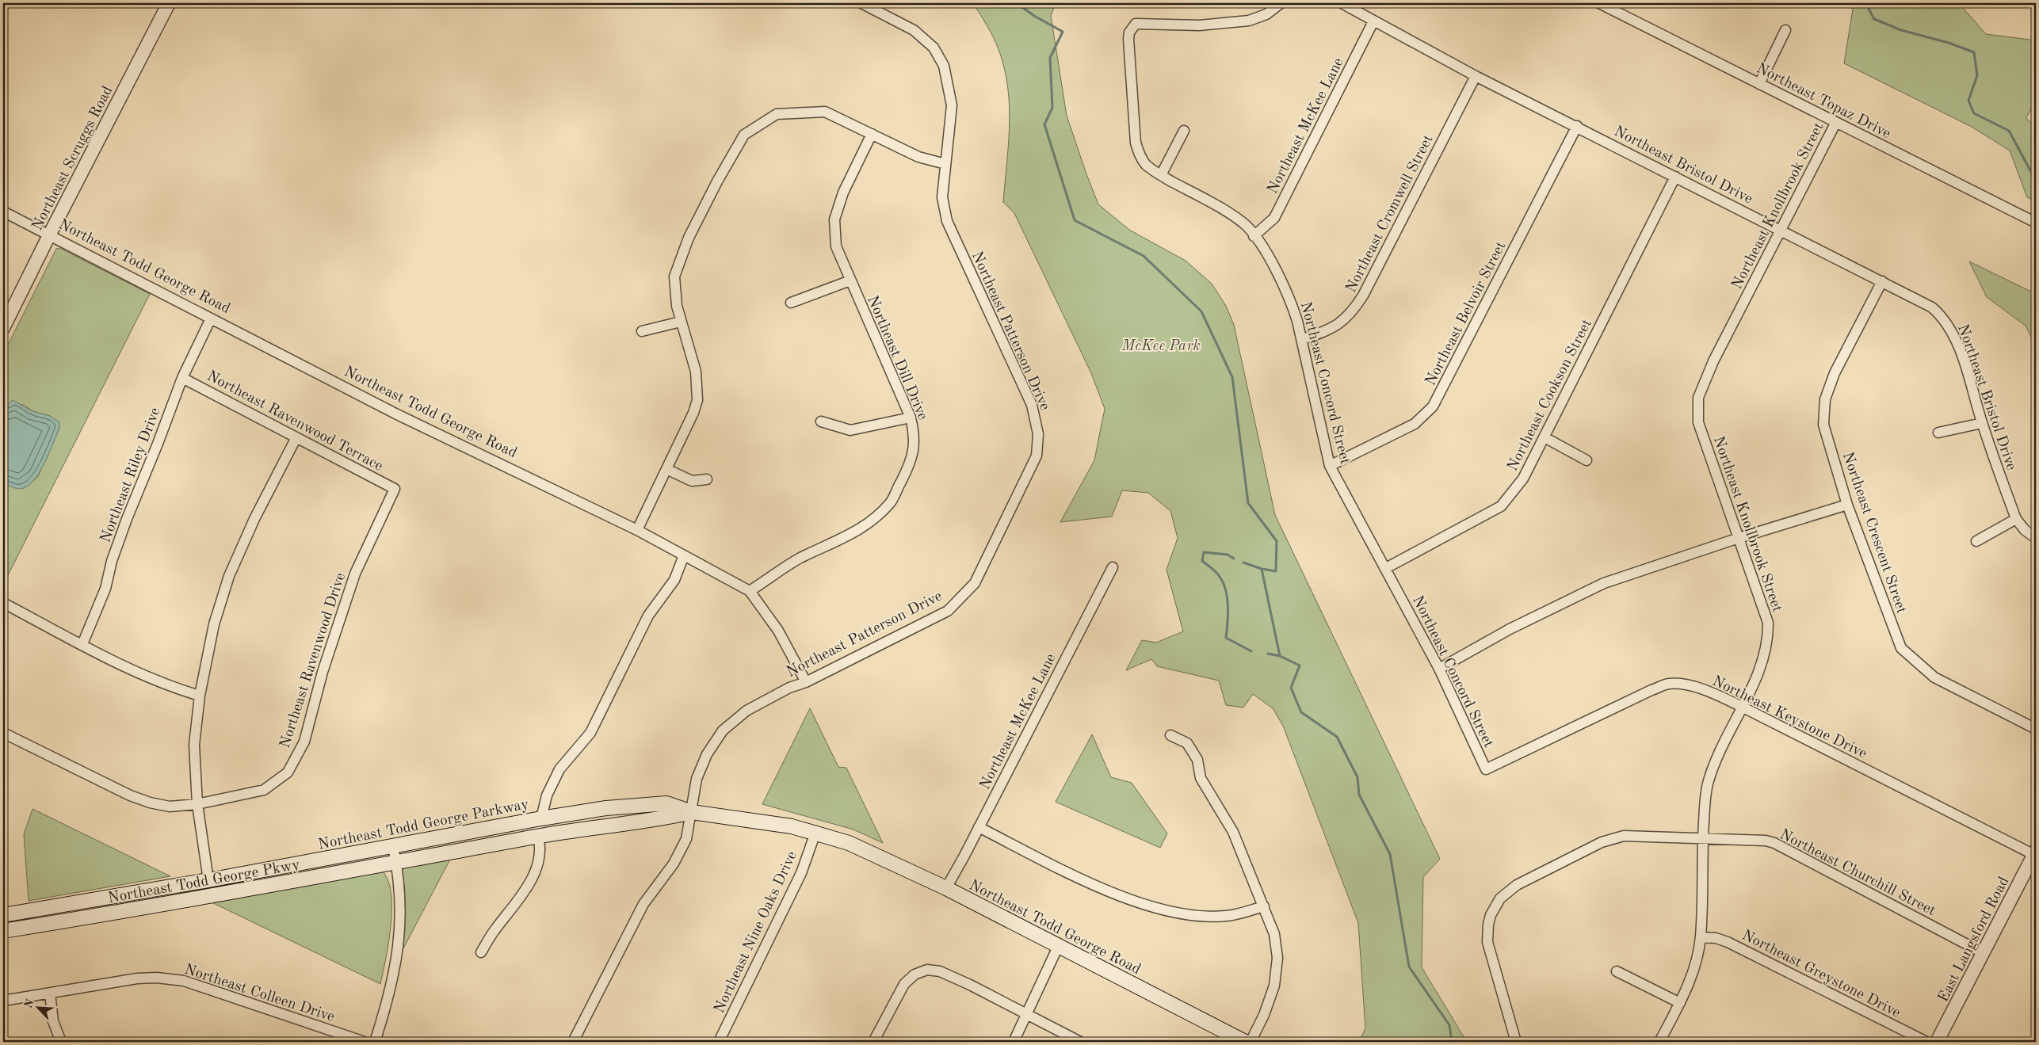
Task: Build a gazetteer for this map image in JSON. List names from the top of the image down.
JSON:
{
  "streets": {
    "main road": ["Northeast Todd George Road", "Northeast Todd George Parkway", "Northeast Todd George Pkwy"],
    "street": [
      "Northeast Topaz Drive",
      "Northeast McKee Lane",
      "Northeast Scruggs Road",
      "Northeast Bristol Drive",
      "Northeast Knollbrook Street",
      "Northeast Cromwell Street",
      "Northeast Belvoir Street",
      "Northeast Patterson Drive",
      "Northeast Dill Drive",
      "Northeast Concord Street",
      "Northeast Cookson Street",
      "Northeast Ravenwood Terrace",
      "Northeast Riley Drive",
      "Northeast Crescent Street",
      "Northeast Ravenwood Drive",
      "Northeast Keystone Drive",
      "Northeast Churchill Street",
      "Northeast Nine Oaks Drive",
      "East Langsford Road",
      "Northeast Greystone Drive",
      "Northeast Colleen Drive"
    ]
  },
  "crossings": [
    ["Northeast Topaz Drive", "Northeast Knollbrook Street"],
    ["Northeast McKee Lane", "Northeast Bristol Drive"],
    ["Northeast McKee Lane", "Northeast Todd George Road"],
    ["Northeast McKee Lane", "Northeast Concord Street"],
    ["Northeast Scruggs Road", "Northeast Todd George Road"],
    ["Northeast Bristol Drive", "Northeast Knollbrook Street"],
    ["Northeast Bristol Drive", "Northeast Cromwell Street"],
    ["Northeast Bristol Drive", "Northeast Belvoir Street"],
    ["Northeast Bristol Drive", "Northeast Cookson Street"],
    ["Northeast Bristol Drive", "Northeast Crescent Street"],
    ["Northeast Knollbrook Street", "Northeast Keystone Drive"],
    ["Northeast Knollbrook Street", "Northeast Churchill Street"],
    ["Northeast Knollbrook Street", "Northeast Greystone Drive"],
    ["Northeast Cromwell Street", "Northeast Concord Street"],
    ["Northeast Todd George Road", "Northeast Patterson Drive"],
    ["Northeast Todd George Road", "Northeast Dill Drive"],
    ["Northeast Todd George Road", "Northeast Riley Drive"],
    ["Northeast Todd George Road", "Northeast Todd George Parkway"],
    ["Northeast Belvoir Street", "Northeast Concord Street"],
    ["Northeast Patterson Drive", "Northeast Todd George Parkway"],
    ["Northeast Patterson Drive", "Northeast Todd George Pkwy"],
    ["Northeast Concord Street", "Northeast Cookson Street"],
    ["Northeast Concord Street", "Northeast Keystone Drive"],
    ["Northeast Ravenwood Terrace", "Northeast Riley Drive"],
    ["Northeast Ravenwood Terrace", "Northeast Ravenwood Drive"],
    ["Northeast Keystone Drive", "East Langsford Road"],
    ["Northeast Todd George Parkway", "Northeast Todd George Pkwy"],
    ["Northeast Todd George Parkway", "Northeast Nine Oaks Drive"],
    ["Northeast Churchill Street", "East Langsford Road"]
  ],
  "parks": ["McKee Park"],
  "north": "top left"
}
